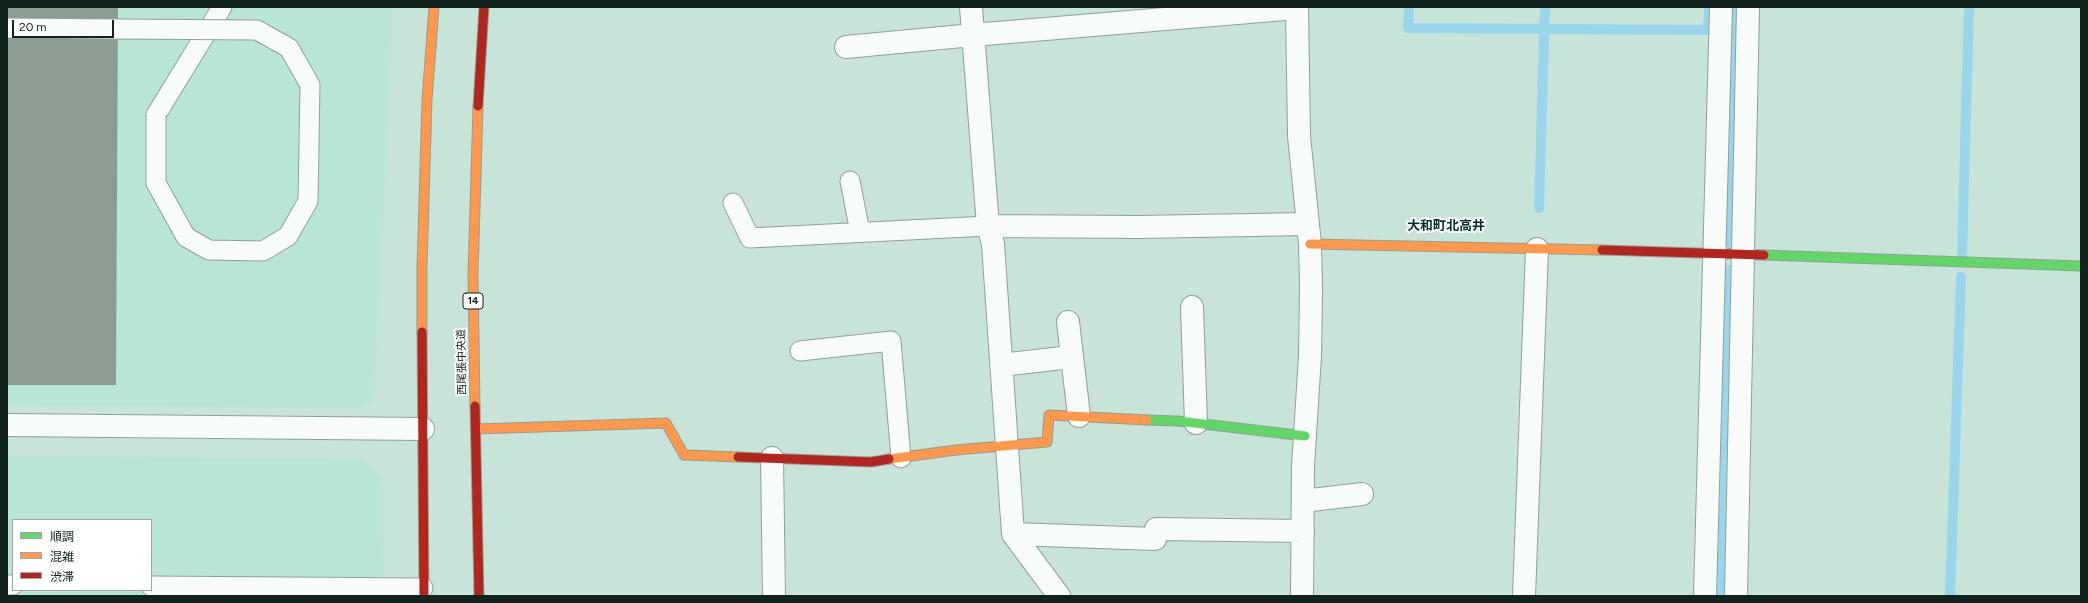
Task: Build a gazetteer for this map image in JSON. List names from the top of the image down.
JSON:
{
  "streets": {
    "street": ["14", "西尾張中央道"]
  },
  "districts": ["大和町北高井"],
  "legend": ["順調", "混雑", "渋滞"],
  "scale_bar": "20 m"
}
